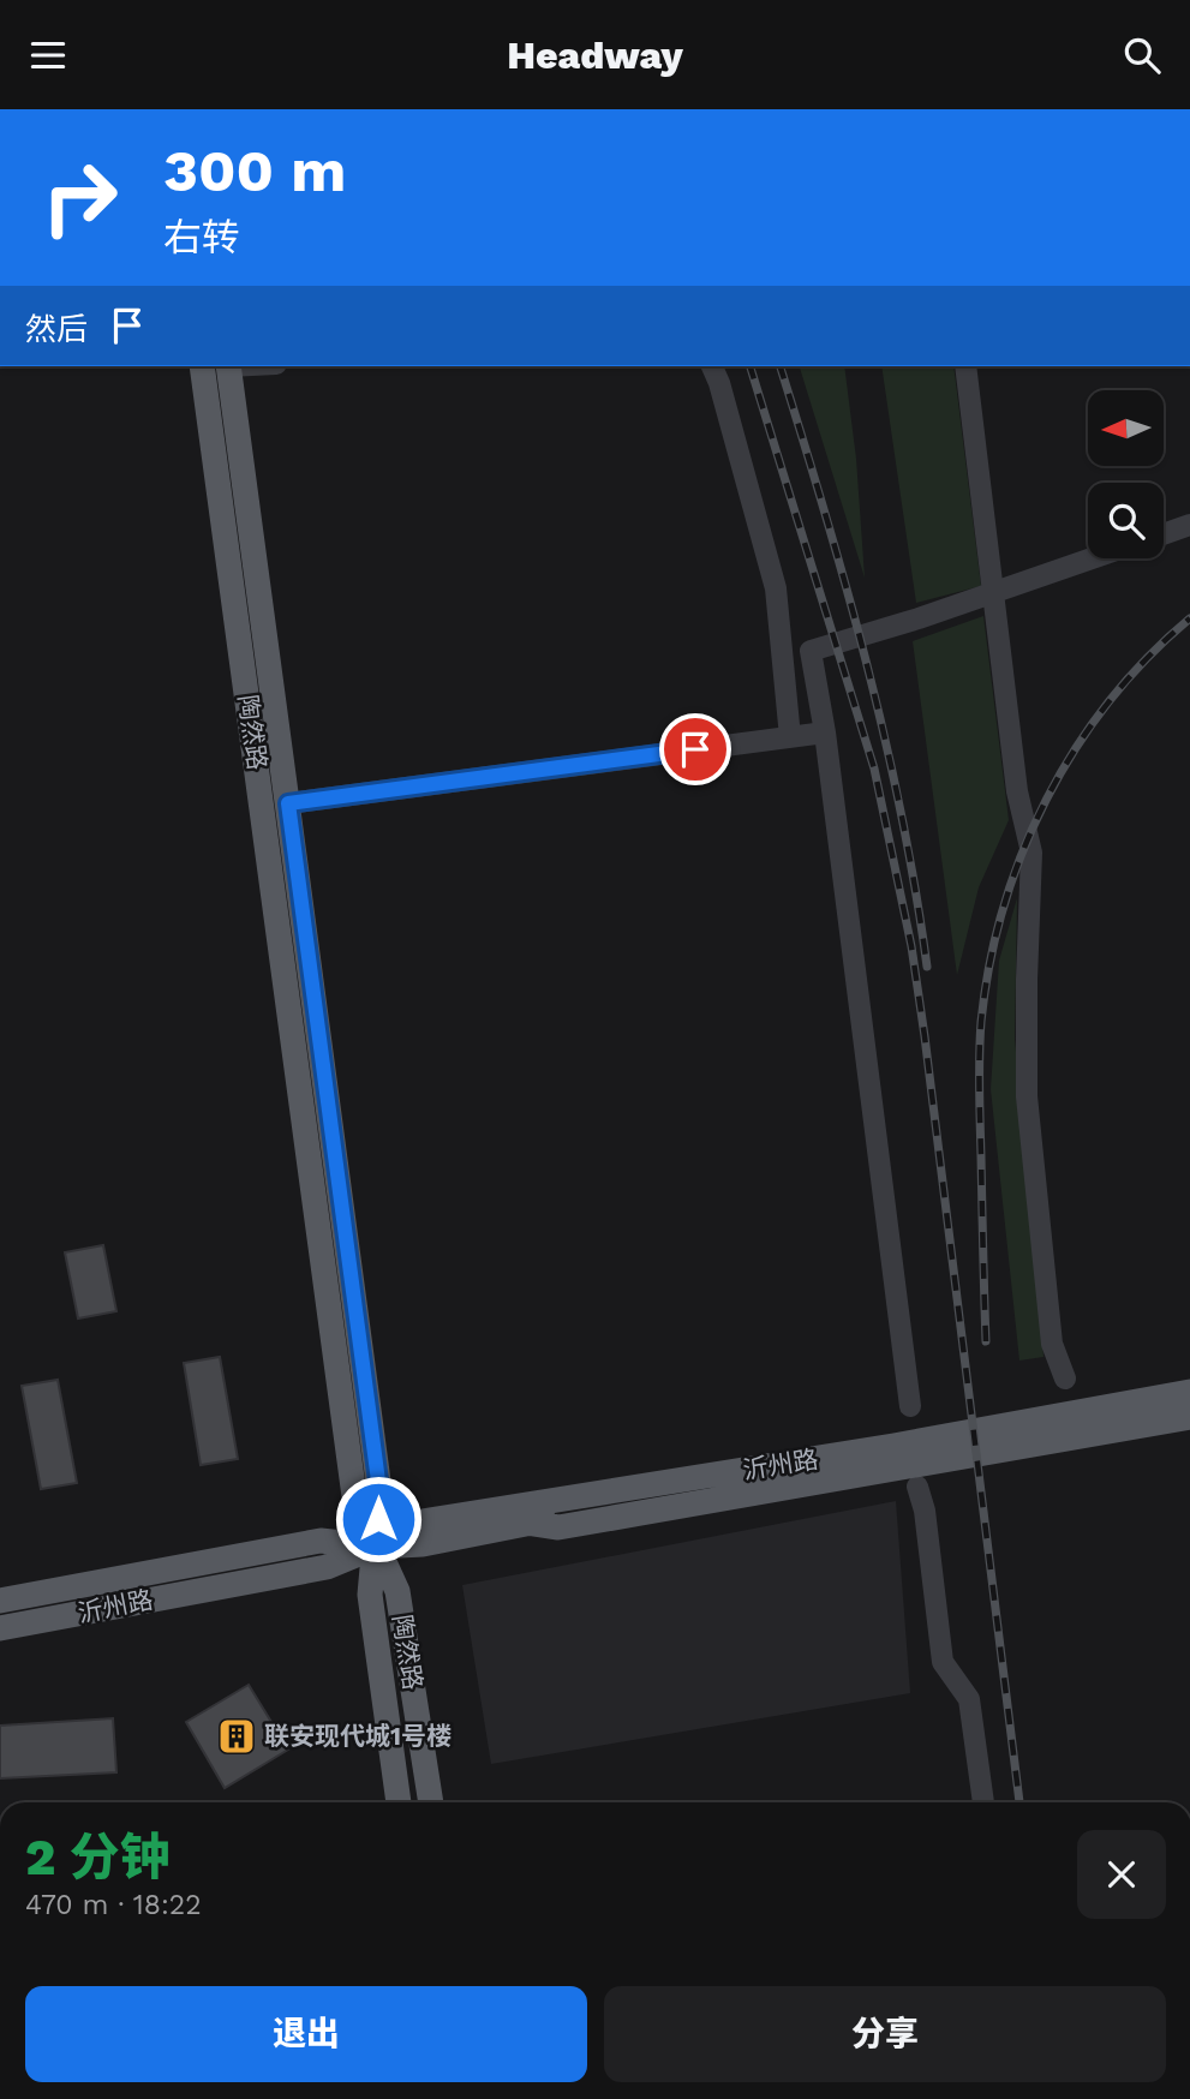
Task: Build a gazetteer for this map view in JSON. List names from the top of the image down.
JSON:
{
  "streets": {
    "main road": ["陶然路", "沂州路"]
  },
  "crossings": [
    ["陶然路", "沂州路"]
  ],
  "places": {
    "building": ["联安现代城1号楼"]
  },
  "north": "left",
  "page": {
    "header": "Headway",
    "turn": ["300 m", "右转"],
    "then": "然后",
    "heading": ["2 分钟", "470 m · 18:22"],
    "buttons": ["退出", "分享"]
  }
}
